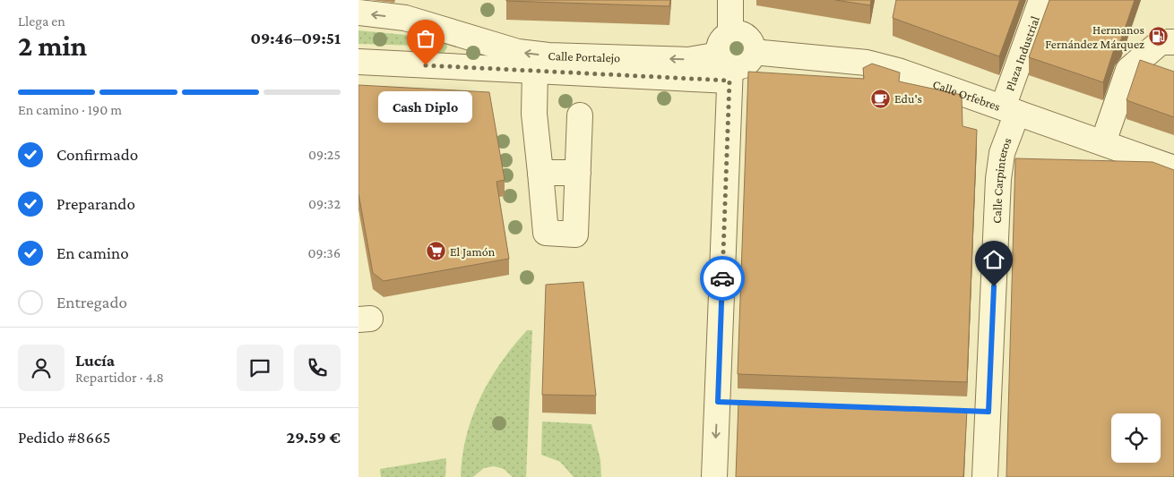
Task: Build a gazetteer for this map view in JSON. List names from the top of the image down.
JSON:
{
  "streets": {
    "street": [
      "Plaza Industrial",
      "Calle Portalejo",
      "Calle Orfebres",
      "Calle Carpinteros"
    ]
  },
  "crossings": [
    ["Plaza Industrial", "Calle Orfebres"],
    ["Plaza Industrial", "Calle Carpinteros"],
    ["Calle Portalejo", "Calle Orfebres"],
    ["Calle Orfebres", "Calle Carpinteros"]
  ],
  "places": {
    "fuel station": ["Hermanos Fernández Márquez"],
    "other": ["Cash Diplo"],
    "cafe": ["Edu's"],
    "supermarket": ["El Jamón"]
  },
  "page": {
    "heading": ["2 min", "Llega en", "09:46–09:51"],
    "panel": [
      "Lucía",
      "Repartidor · 4.8",
      "Pedido #8665",
      "29.59 €"
    ],
    "bar": "En camino · 190 m",
    "bubble": "Cash Diplo",
    "list": [
      ["Confirmado", "09:25"],
      ["Preparando", "09:32"],
      ["En camino", "09:36"],
      "Entregado"
    ]
  }
}
